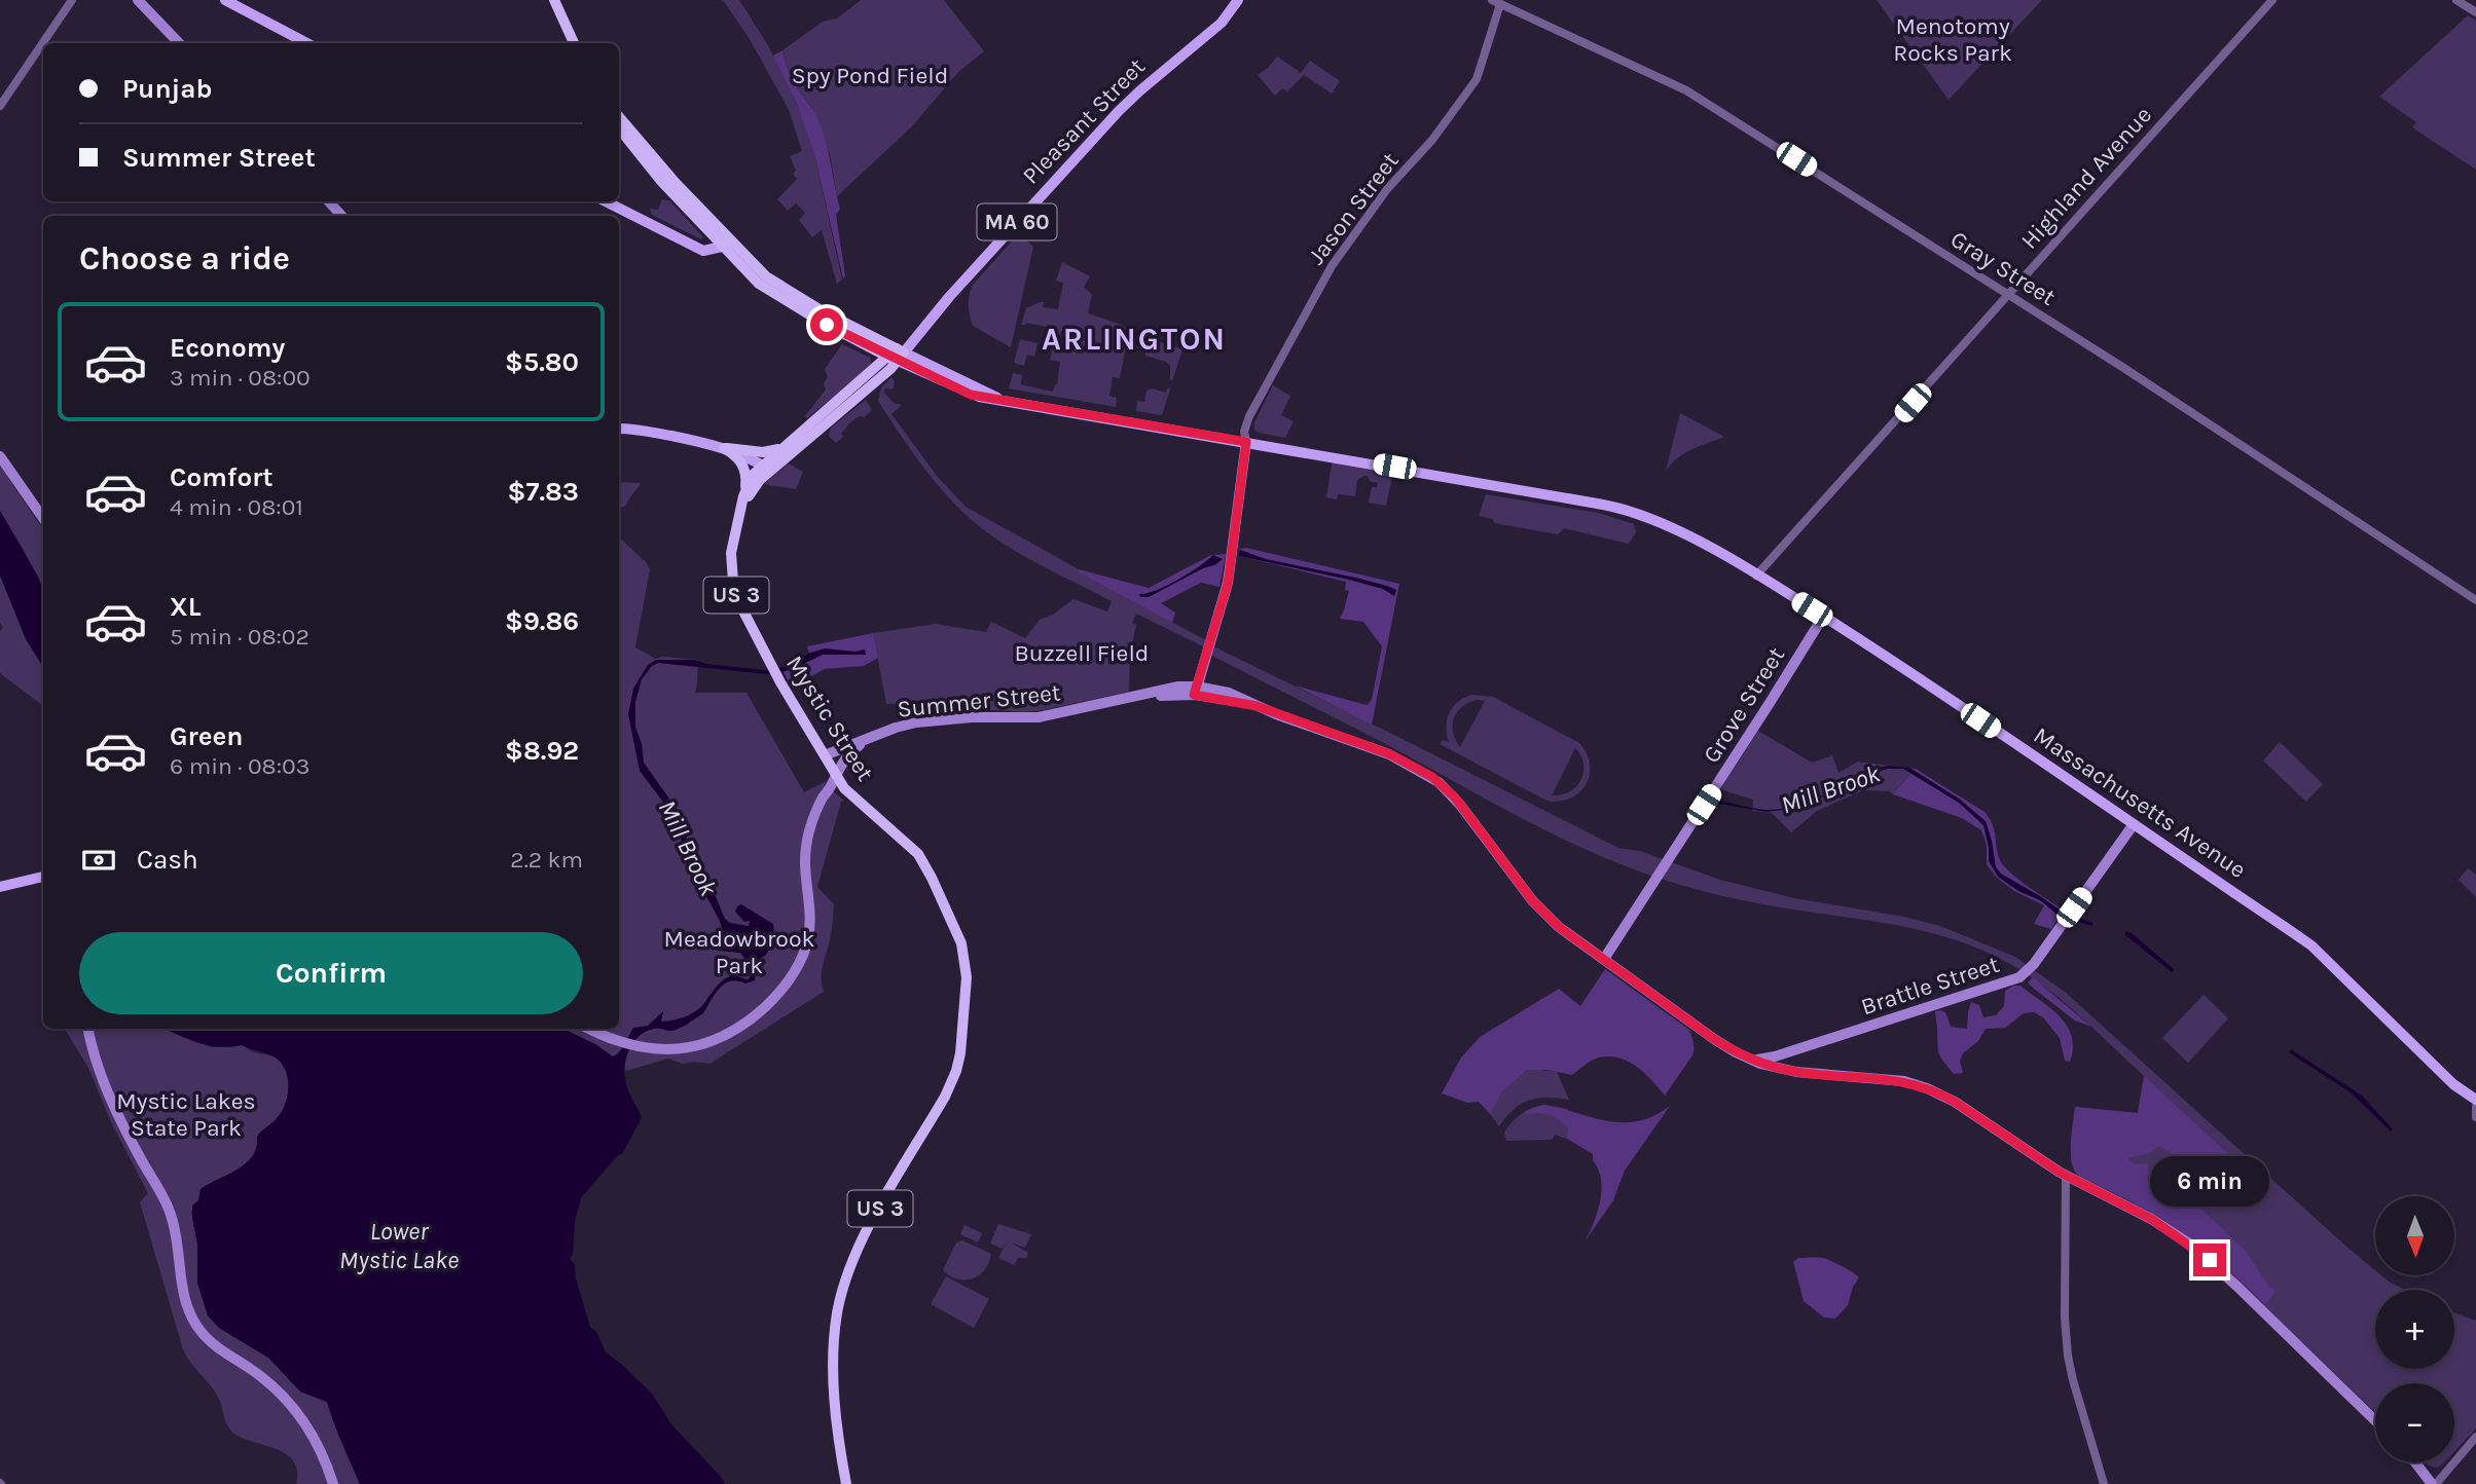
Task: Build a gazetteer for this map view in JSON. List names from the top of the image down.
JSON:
{
  "streets": {
    "highway": ["US 3", "Mystic Street", "Massachusetts Avenue"],
    "main road": [
      "Pleasant Street",
      "MA 60",
      "Summer Street",
      "Grove Street",
      "Brattle Street"
    ],
    "street": ["Highland Avenue", "Jason Street", "Gray Street"]
  },
  "crossings": [
    ["Pleasant Street", "Mystic Street"],
    ["Pleasant Street", "Massachusetts Avenue"],
    ["Highland Avenue", "Gray Street"],
    ["Highland Avenue", "Massachusetts Avenue"],
    ["Jason Street", "Gray Street"],
    ["Jason Street", "Massachusetts Avenue"],
    ["Summer Street", "Grove Street"],
    ["Summer Street", "Mystic Street"],
    ["Summer Street", "Brattle Street"],
    ["Grove Street", "Massachusetts Avenue"],
    ["Mystic Street", "Massachusetts Avenue"],
    ["Massachusetts Avenue", "Brattle Street"]
  ],
  "districts": ["ARLINGTON"],
  "water": ["Mill Brook", "Lower Mystic Lake"],
  "parks": [
    "Menotomy Rocks Park",
    "Spy Pond Field",
    "Buzzell Field",
    "Meadowbrook Park",
    "Mystic Lakes State Park"
  ],
  "north": "bottom",
  "page": {
    "banner": ["Punjab", "Summer Street"],
    "heading": "Choose a ride",
    "list": [
      {
        "name": "Economy",
        "note": "3 min · 08:00",
        "value": "$5.80"
      },
      {
        "name": "Comfort",
        "note": "4 min · 08:01",
        "value": "$7.83"
      },
      {
        "name": "XL",
        "note": "5 min · 08:02",
        "value": "$9.86"
      },
      {
        "name": "Green",
        "note": "6 min · 08:03",
        "value": "$8.92"
      }
    ],
    "pay": ["Cash", "2.2 km"],
    "buttons": "Confirm",
    "bubble": "6 min",
    "map_buttons": ["+", "−"]
  }
}
